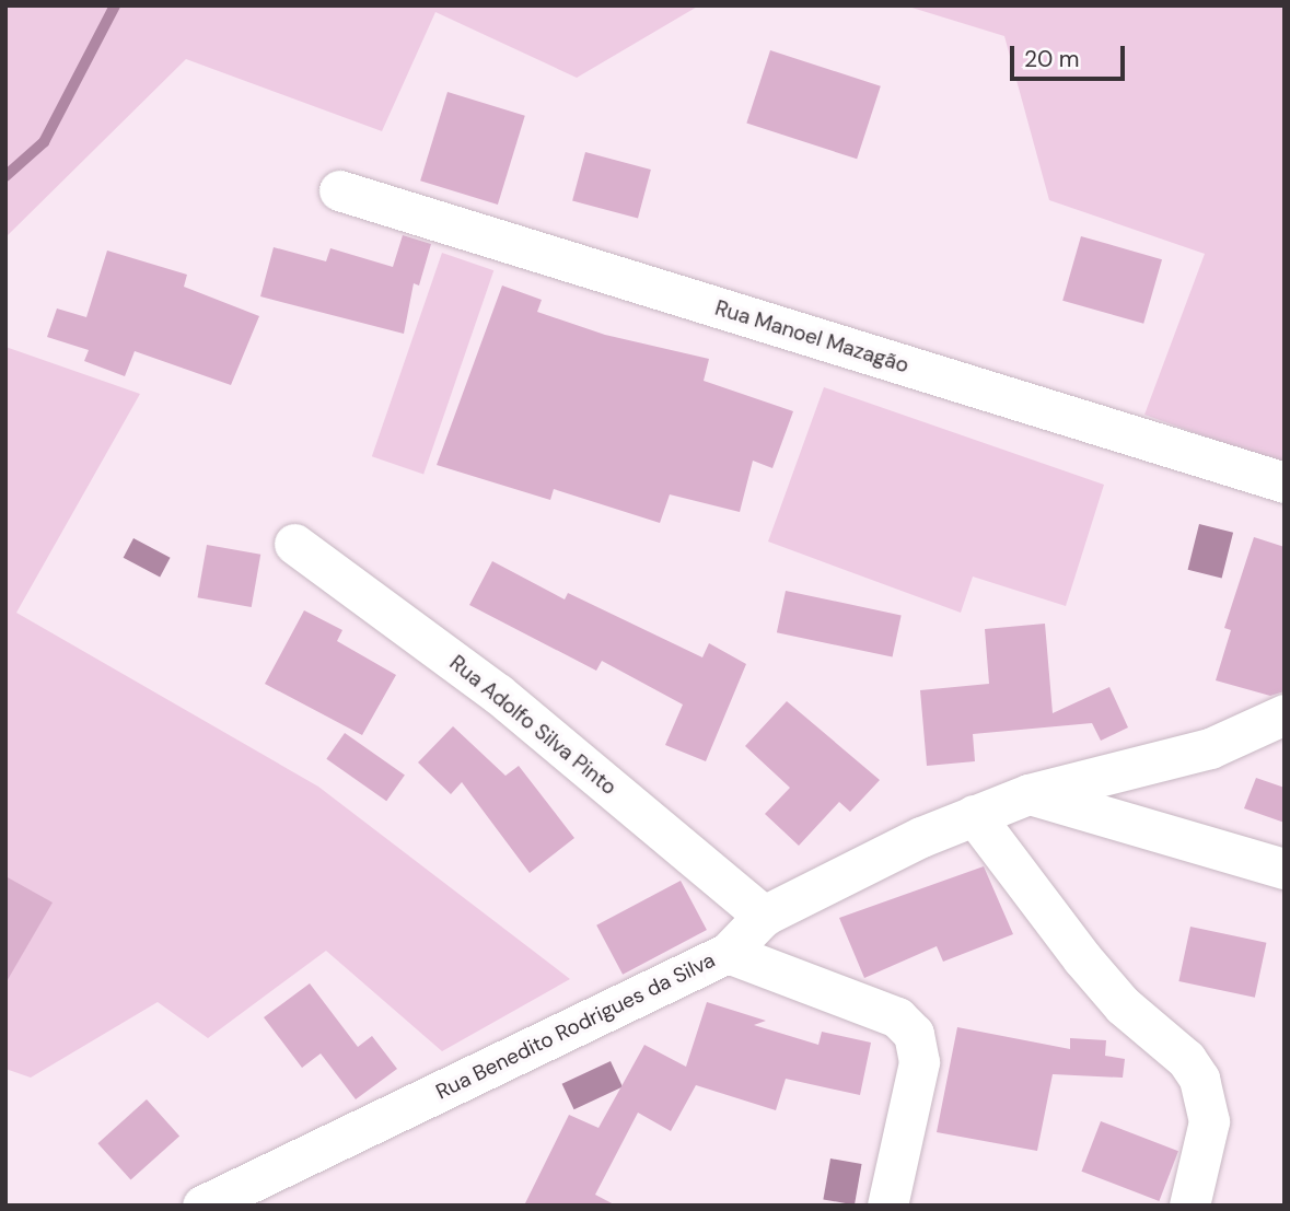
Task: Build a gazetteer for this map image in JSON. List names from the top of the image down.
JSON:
{
  "streets": {
    "street": ["Rua Manoel Mazagão", "Rua Adolfo Silva Pinto", "Rua Benedito Rodrigues da Silva"]
  },
  "crossings": [
    ["Rua Adolfo Silva Pinto", "Rua Benedito Rodrigues da Silva"]
  ],
  "scale_bar": "20 m"
}
